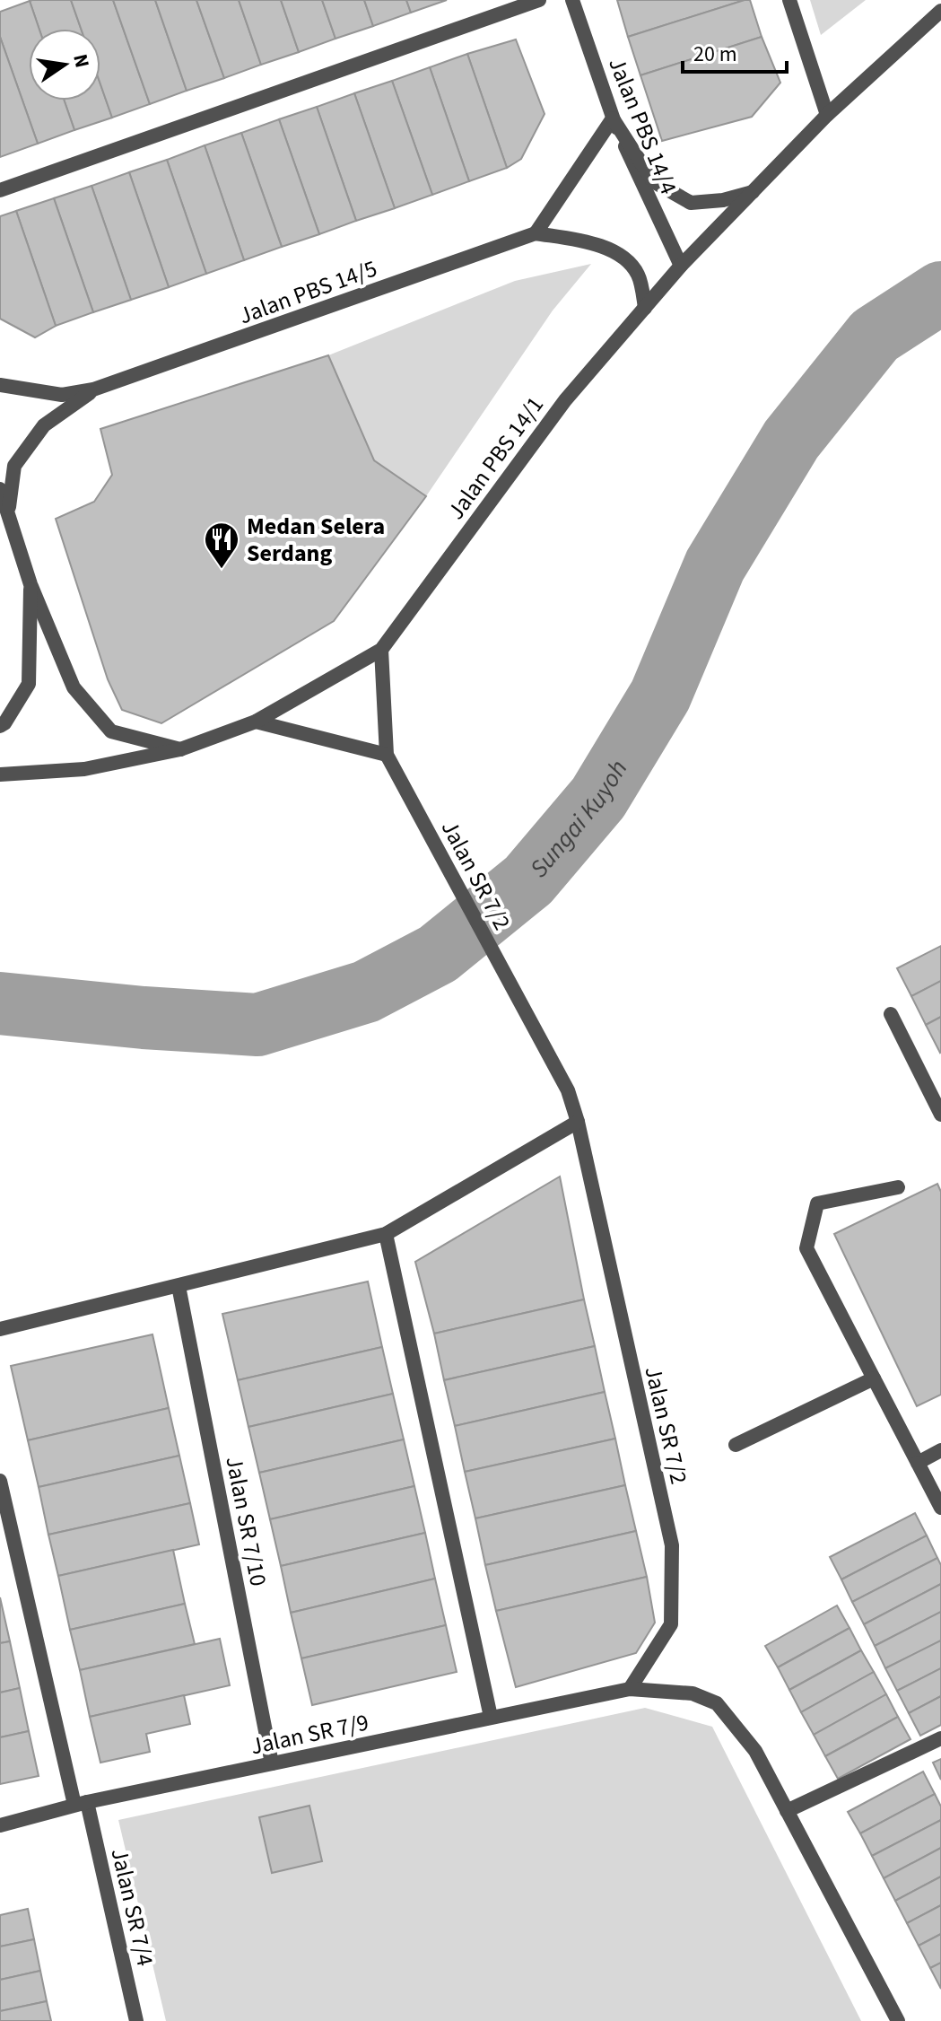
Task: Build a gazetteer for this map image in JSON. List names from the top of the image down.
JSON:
{
  "streets": {
    "street": [
      "Jalan PBS 14/4",
      "Jalan PBS 14/5",
      "Jalan PBS 14/1",
      "Jalan SR 7/2",
      "Jalan SR 7/10",
      "Jalan SR 7/9",
      "Jalan SR 7/4"
    ]
  },
  "crossings": [
    ["Jalan PBS 14/4", "Jalan PBS 14/1"],
    ["Jalan PBS 14/5", "Jalan PBS 14/1"],
    ["Jalan PBS 14/1", "Jalan SR 7/2"],
    ["Jalan SR 7/2", "Jalan SR 7/9"],
    ["Jalan SR 7/10", "Jalan SR 7/9"],
    ["Jalan SR 7/9", "Jalan SR 7/4"]
  ],
  "water": ["Sungai Kuyoh"],
  "places": {
    "restaurant": ["Medan Selera Serdang"]
  },
  "scale_bar": "20 m",
  "north": "right"
}
